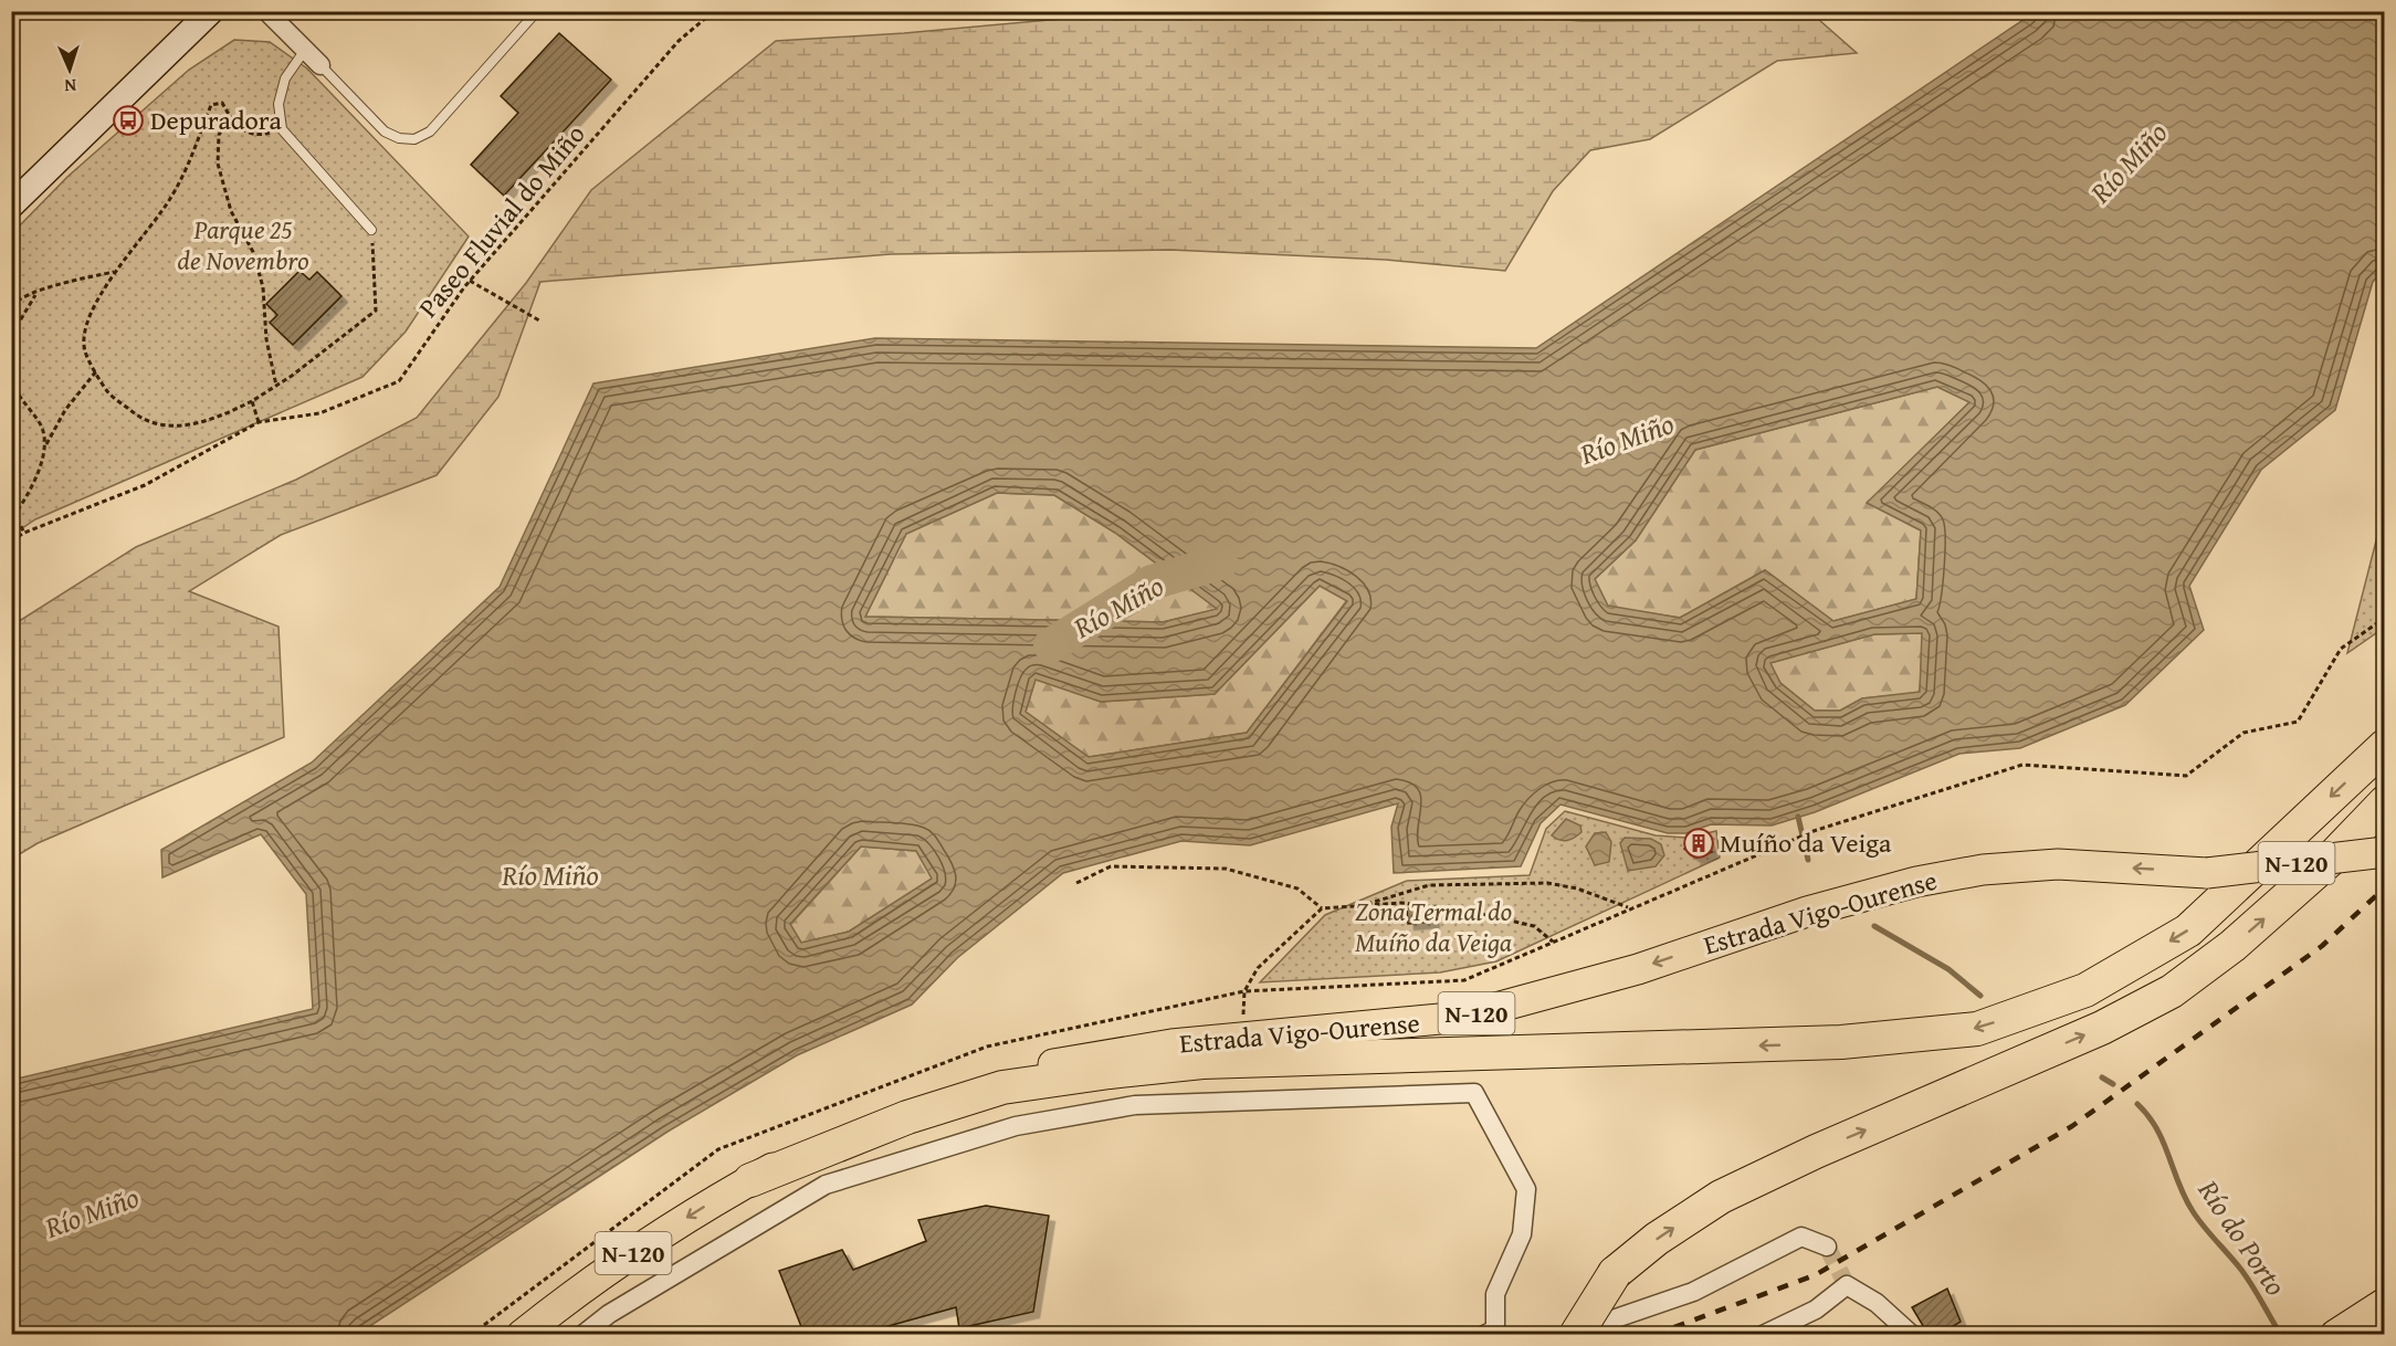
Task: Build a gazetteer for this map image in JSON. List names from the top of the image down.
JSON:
{
  "streets": {
    "highway": ["N-120", "Estrada Vigo-Ourense"],
    "path": ["Paseo Fluvial do Miño"]
  },
  "crossings": [
    ["N-120", "Estrada Vigo-Ourense"]
  ],
  "water": ["Río Miño", "Río do Porto"],
  "parks": ["Parque 25 de Novembro", "Zona Termal do Muíño da Veiga"],
  "places": {
    "bus stop": ["Depuradora"],
    "building": ["Muíño da Veiga"]
  },
  "north": "bottom"
}
